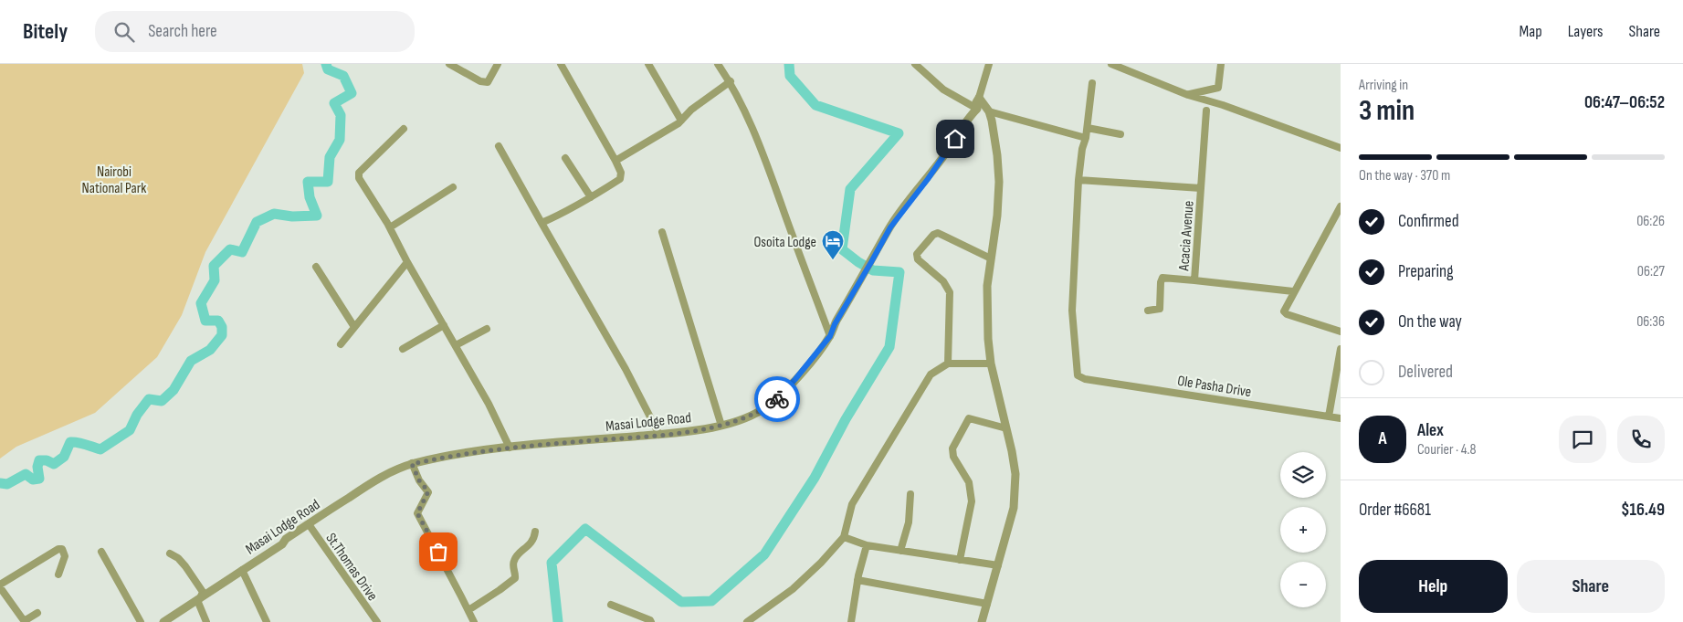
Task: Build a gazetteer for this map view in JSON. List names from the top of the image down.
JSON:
{
  "streets": {
    "street": [
      "Acacia Avenue",
      "Ole Pasha Drive",
      "Masai Lodge Road",
      "St.Thomas Drive"
    ]
  },
  "crossings": [
    ["Acacia Avenue", "Ole Pasha Drive"],
    ["Masai Lodge Road", "St.Thomas Drive"]
  ],
  "parks": ["Nairobi National Park"],
  "places": {
    "hotel": ["Osoita Lodge"]
  },
  "page": {
    "header": "Bitely",
    "search": "Search here",
    "nav": ["Map", "Layers", "Share"],
    "heading": ["3 min", "Arriving in", "06:47–06:52"],
    "panel": [
      "Alex",
      "Courier · 4.8",
      "Order #6681",
      "$16.49"
    ],
    "bar": "On the way · 370 m",
    "list": [
      ["Confirmed", "06:26"],
      ["Preparing", "06:27"],
      ["On the way", "06:36"],
      "Delivered"
    ],
    "round": "A",
    "map_buttons": ["+", "−"],
    "buttons": ["Help", "Share"]
  }
}
